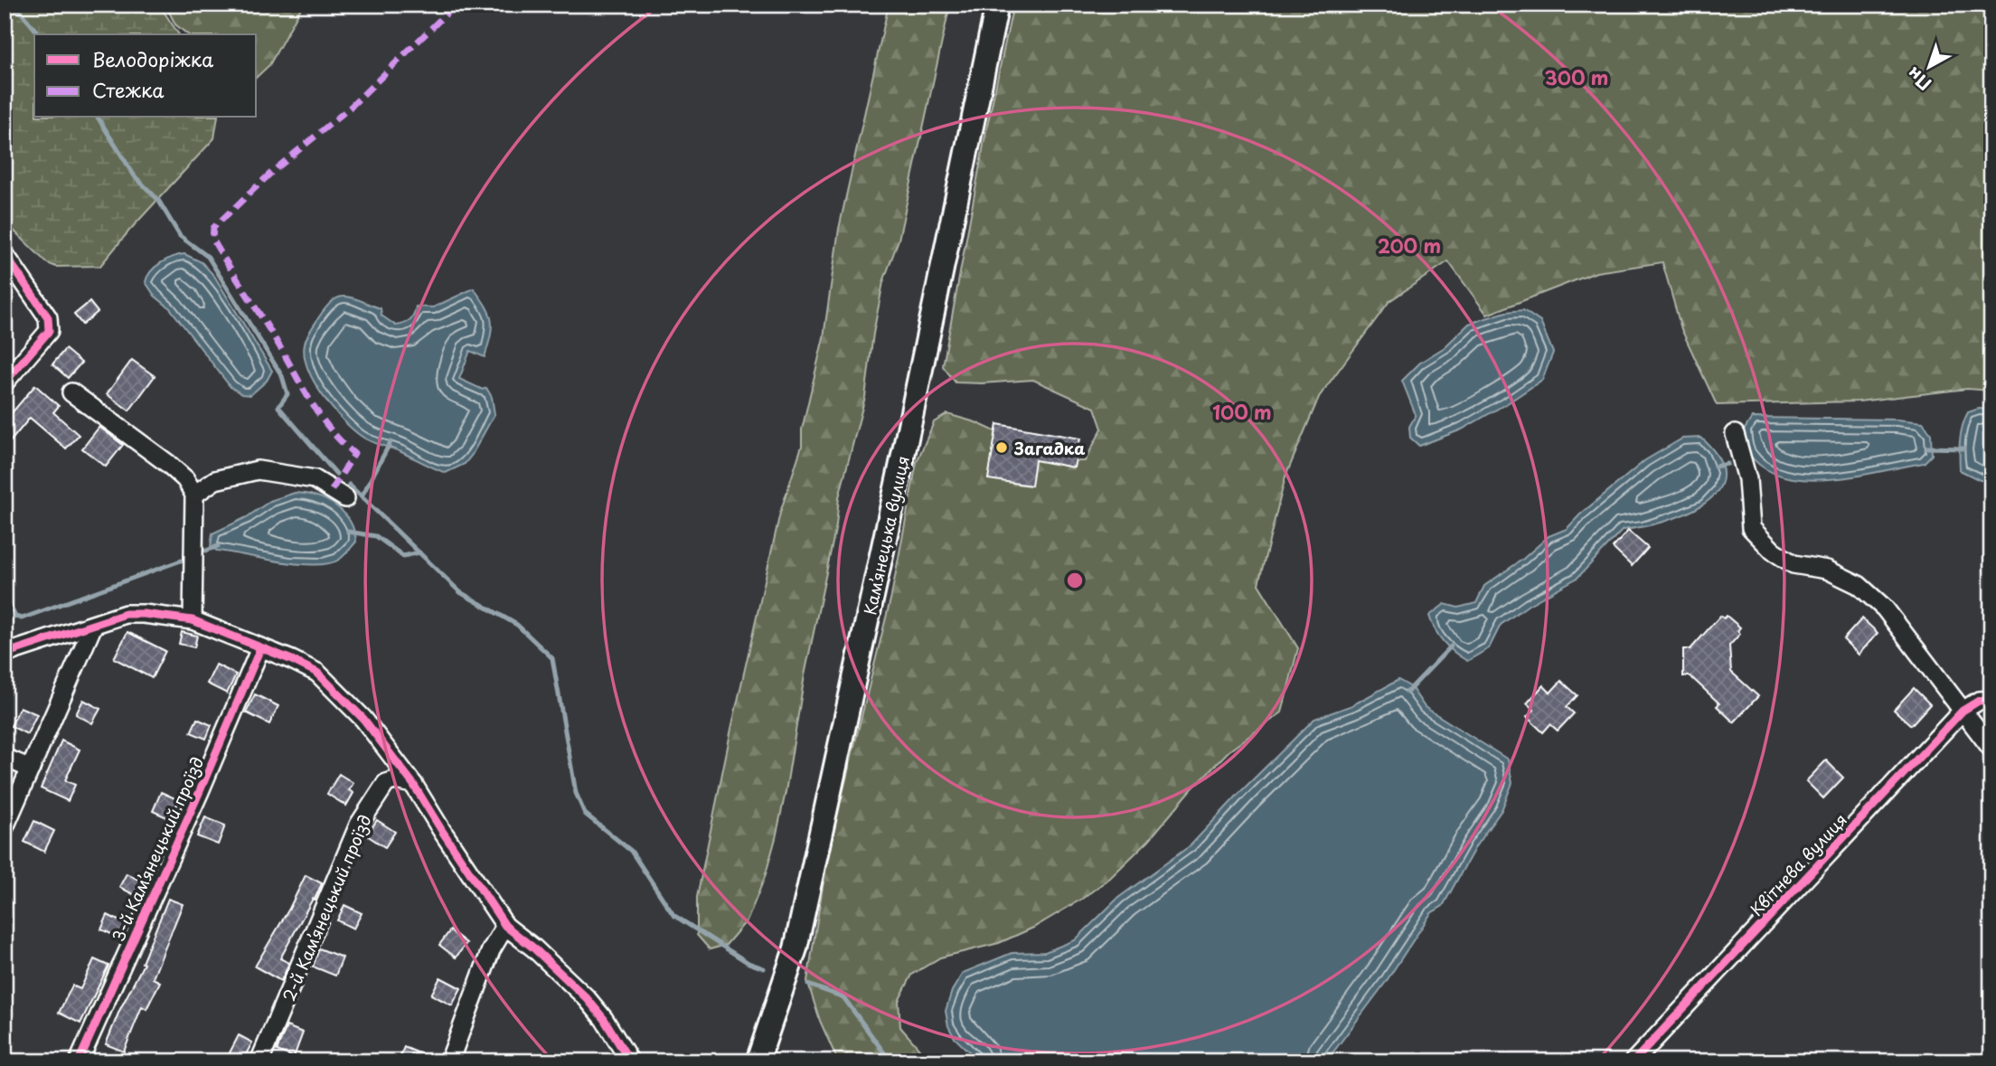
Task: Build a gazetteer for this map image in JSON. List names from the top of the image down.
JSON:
{
  "streets": {
    "main road": ["Камʼянецька вулиця"],
    "street": ["3-й Камʼянецький проїзд", "Квітнева вулиця", "2-й Камʼянецький проїзд"]
  },
  "places": ["Загадка"],
  "legend": ["Велодоріжка", "Стежка"],
  "north": "bottom left",
  "rings": ["300 m", "200 m", "100 m"]
}
